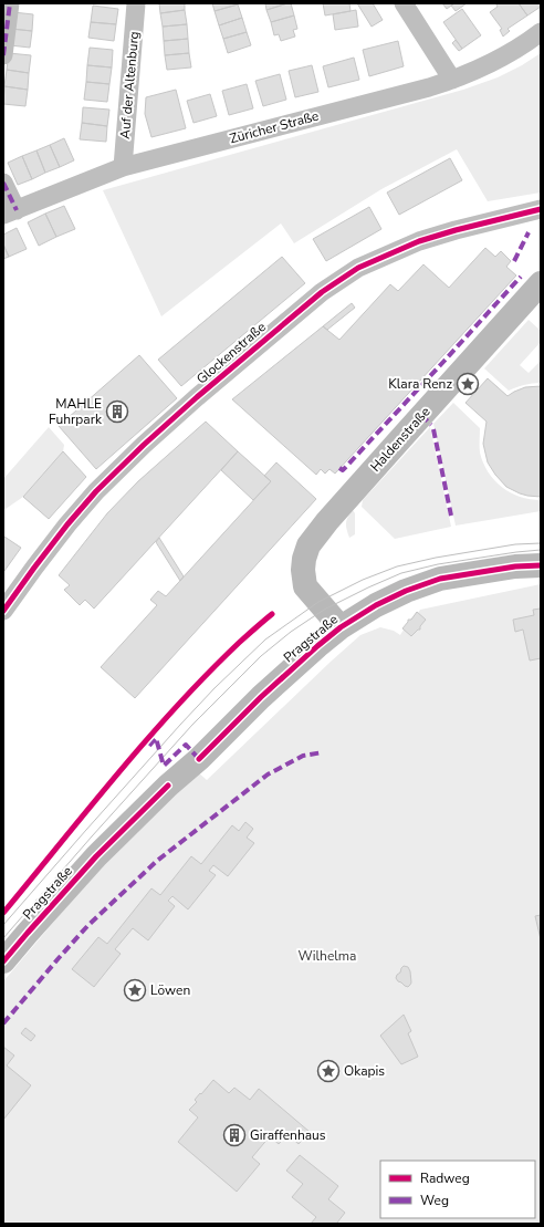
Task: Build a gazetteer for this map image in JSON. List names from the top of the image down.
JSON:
{
  "streets": {
    "main road": ["Haldenstraße", "Pragstraße"],
    "street": ["Auf der Altenburg", "Züricher Straße", "Glockenstraße"]
  },
  "crossings": [
    ["Auf der Altenburg", "Züricher Straße"],
    ["Haldenstraße", "Pragstraße"]
  ],
  "parks": ["Wilhelma"],
  "places": {
    "place": ["Klara Renz", "Löwen", "Okapis"],
    "building": ["MAHLE Fuhrpark", "Giraffenhaus"]
  },
  "legend": ["Radweg", "Weg"]
}
